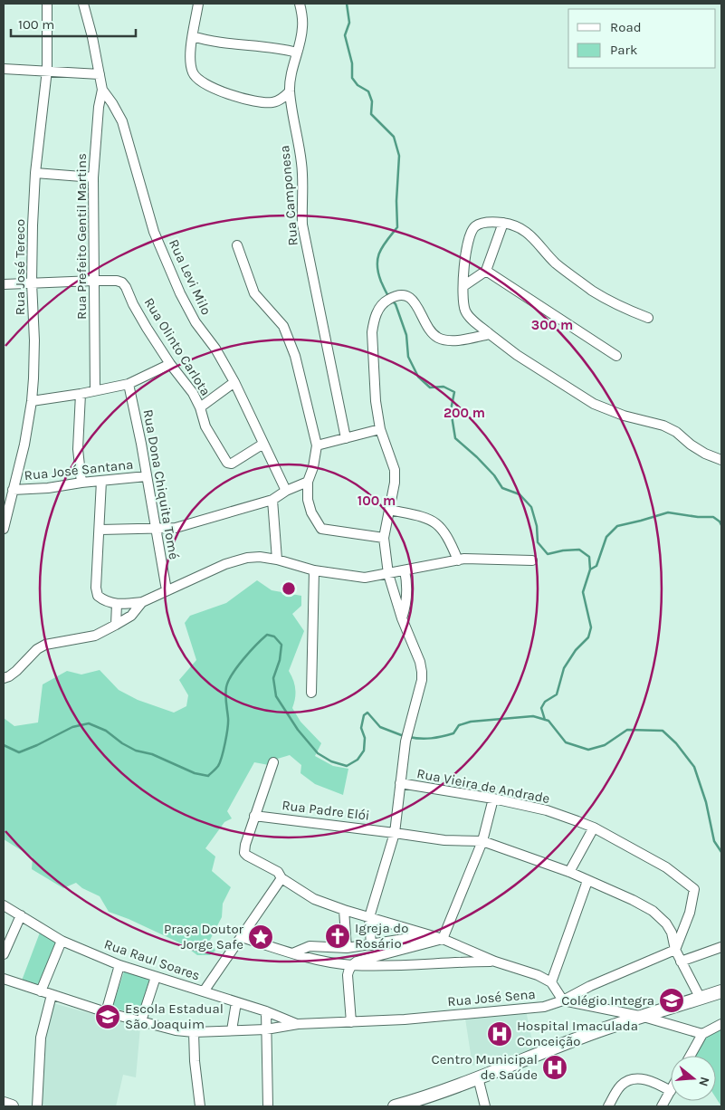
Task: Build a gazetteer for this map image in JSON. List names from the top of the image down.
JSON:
{
  "streets": {
    "street": [
      "Rua Camponesa",
      "Rua Prefeito Gentil Martins",
      "Rua José Tereco",
      "Rua Levi Milo",
      "Rua Olinto Carlota",
      "Rua José Santana",
      "Rua Dona Chiquita Tomé",
      "Rua Vieira de Andrade",
      "Rua Padre Elói",
      "Rua Raul Soares",
      "Rua José Sena"
    ]
  },
  "crossings": [
    ["Rua Prefeito Gentil Martins", "Rua Levi Milo"],
    ["Rua Prefeito Gentil Martins", "Rua Olinto Carlota"],
    ["Rua José Tereco", "Rua José Santana"],
    ["Rua Levi Milo", "Rua Olinto Carlota"],
    ["Rua José Santana", "Rua Dona Chiquita Tomé"],
    ["Rua Vieira de Andrade", "Rua Padre Elói"],
    ["Rua Vieira de Andrade", "Rua José Sena"],
    ["Rua Padre Elói", "Rua José Sena"],
    ["Rua Raul Soares", "Rua José Sena"]
  ],
  "places": {
    "church": ["Igreja do Rosário"],
    "place": ["Praça Doutor Jorge Safe"],
    "school or university": ["Colégio Integra", "Escola Estadual São Joaquim"],
    "hospital": ["Hospital Imaculada Conceição", "Centro Municipal de Saúde"]
  },
  "legend": ["Road", "Park"],
  "scale_bar": "100 m",
  "north": "right",
  "rings": ["300 m", "200 m", "100 m"]
}
